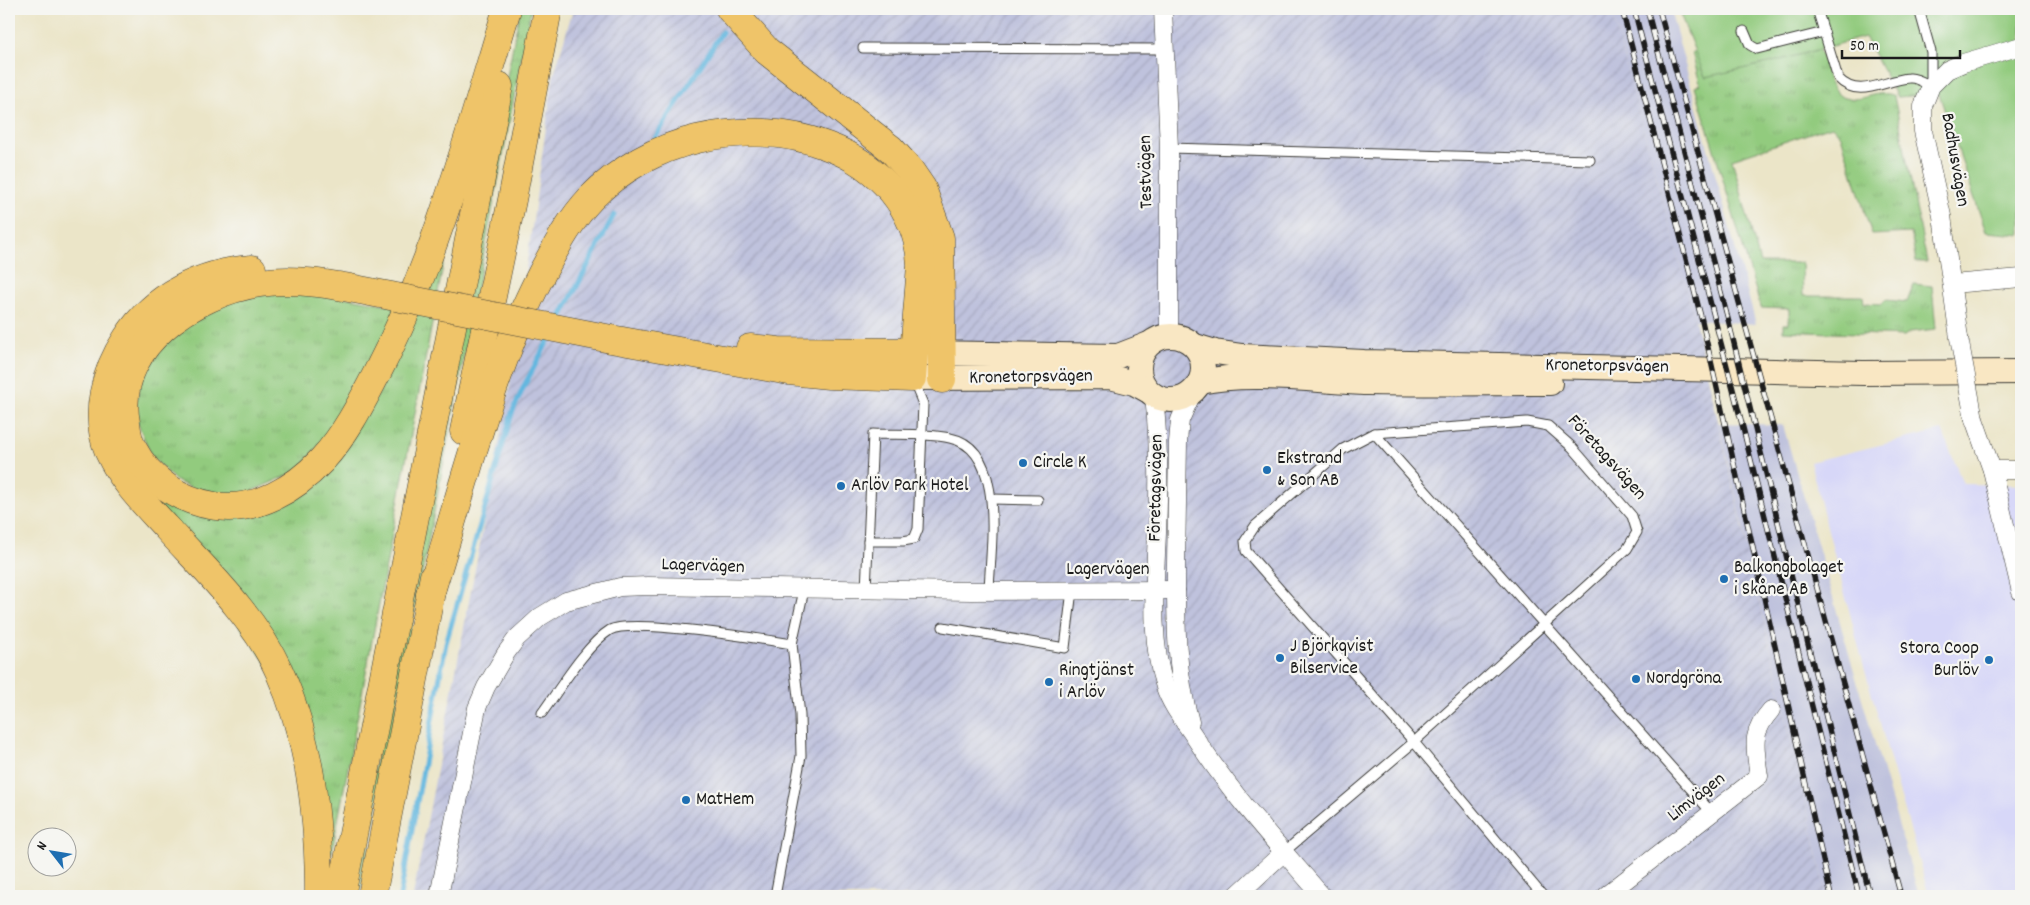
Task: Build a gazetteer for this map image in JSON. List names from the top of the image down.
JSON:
{
  "streets": {
    "main road": ["Kronetorpsvägen"],
    "street": [
      "Badhusvägen",
      "Testvägen",
      "Företagsvägen",
      "Lagervägen",
      "Limvägen"
    ]
  },
  "crossings": [
    ["Testvägen", "Kronetorpsvägen"],
    ["Testvägen", "Företagsvägen"],
    ["Kronetorpsvägen", "Företagsvägen"],
    ["Företagsvägen", "Lagervägen"]
  ],
  "places": [
    "Circle K",
    "Ekstrand & Son AB",
    "Arlöv Park Hotel",
    "Balkongbolaget i Skåne AB",
    "J Björkqvist Bilservice",
    "Stora Coop Burlöv",
    "Nordgröna",
    "Ringtjänst i Arlöv",
    "MatHem"
  ],
  "scale_bar": "50 m",
  "north": "top left"
}
